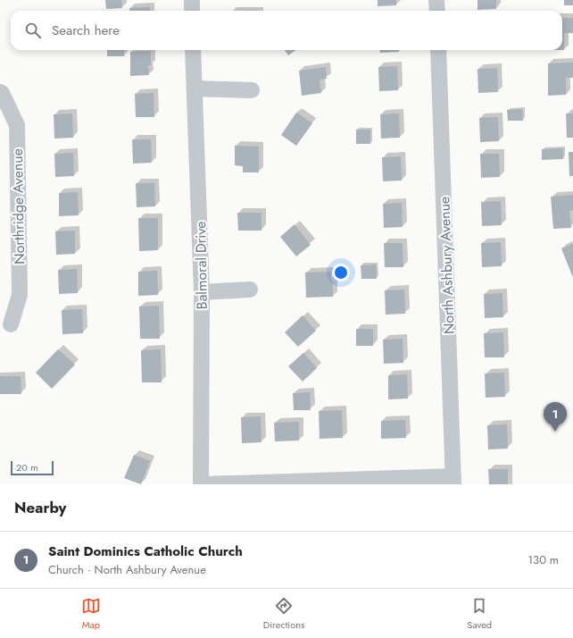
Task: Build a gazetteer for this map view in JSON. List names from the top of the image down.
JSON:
{
  "streets": {
    "street": ["Northridge Avenue", "Balmoral Drive", "North Ashbury Avenue"]
  },
  "crossings": [
    ["Balmoral Drive", "North Ashbury Avenue"]
  ],
  "scale_bar": "20 m",
  "page": {
    "search": "Search here",
    "pins": "1",
    "scale": "20 m",
    "heading": "Nearby",
    "list": [
      {
        "mark": "1",
        "name": "Saint Dominics Catholic Church",
        "note": "Church · North Ashbury Avenue",
        "value": "130 m"
      }
    ],
    "nav": ["Map", "Directions", "Saved"]
  }
}
